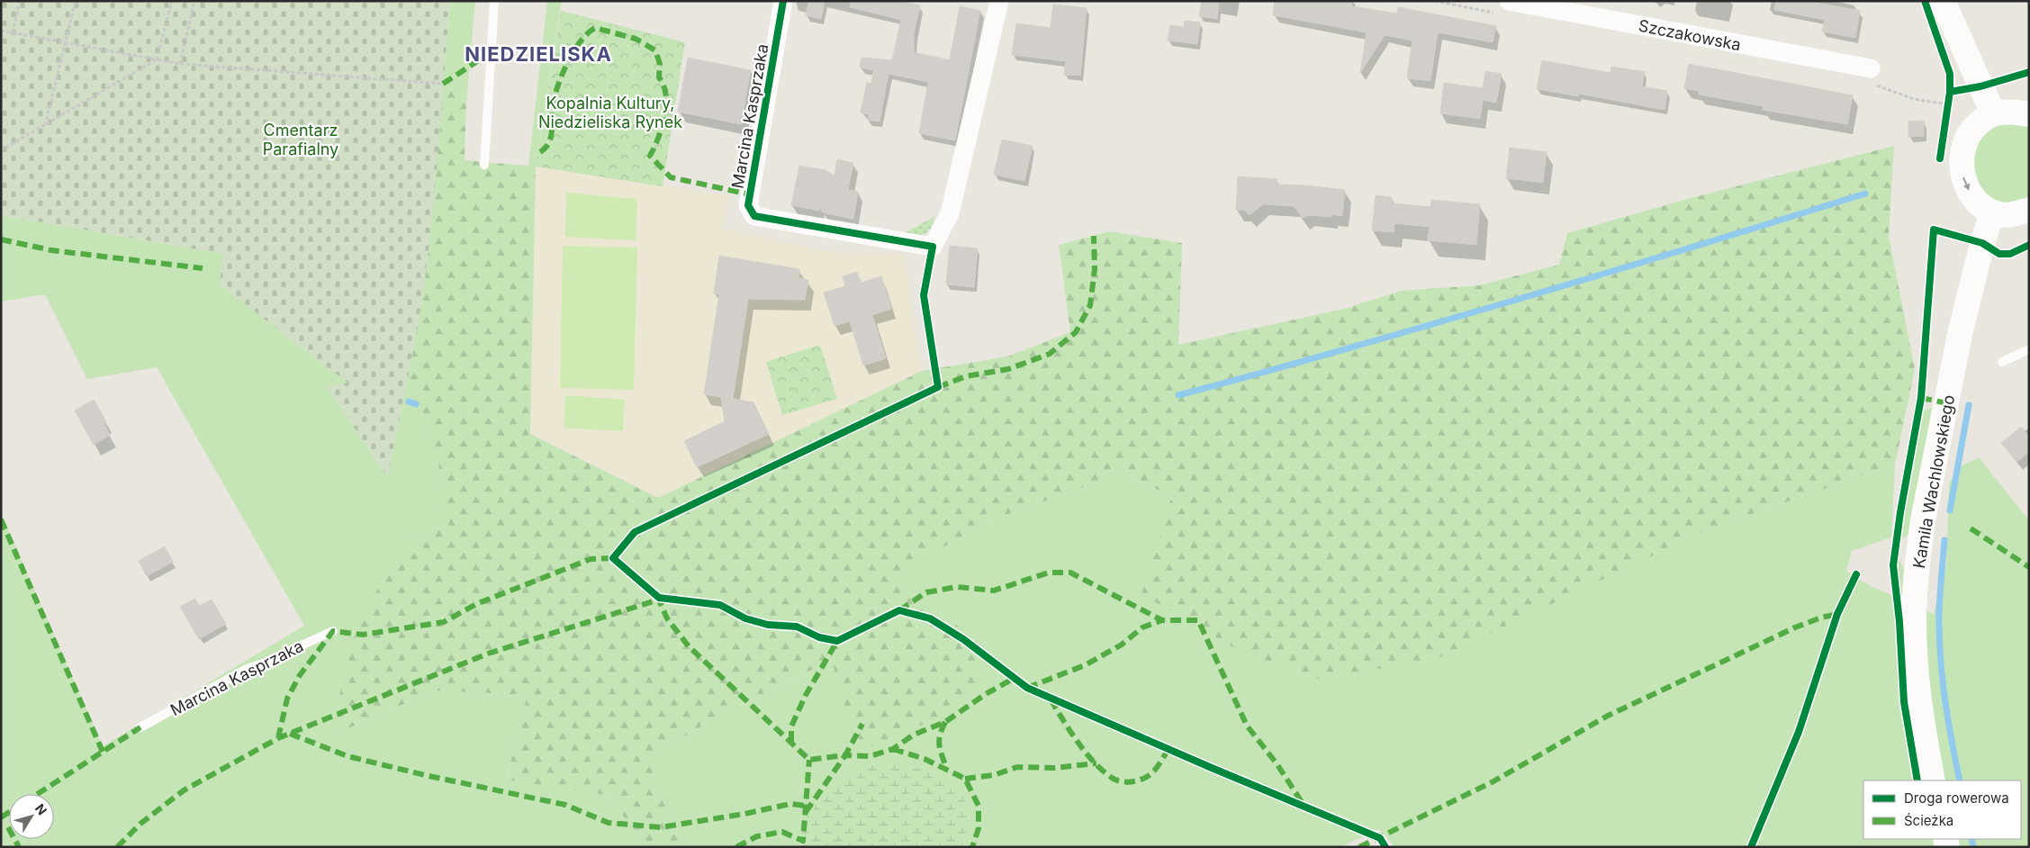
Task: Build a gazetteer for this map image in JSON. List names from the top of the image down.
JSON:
{
  "streets": {
    "street": ["Szczakowska", "Marcina Kasprzaka", "Kamila Wachlowskiego"]
  },
  "districts": ["NIEDZIELISKA"],
  "parks": ["Kopalnia Kultury, Niedzieliska Rynek", "Cmentarz Parafialny"],
  "legend": ["Droga rowerowa", "Ścieżka"],
  "north": "top right"
}
